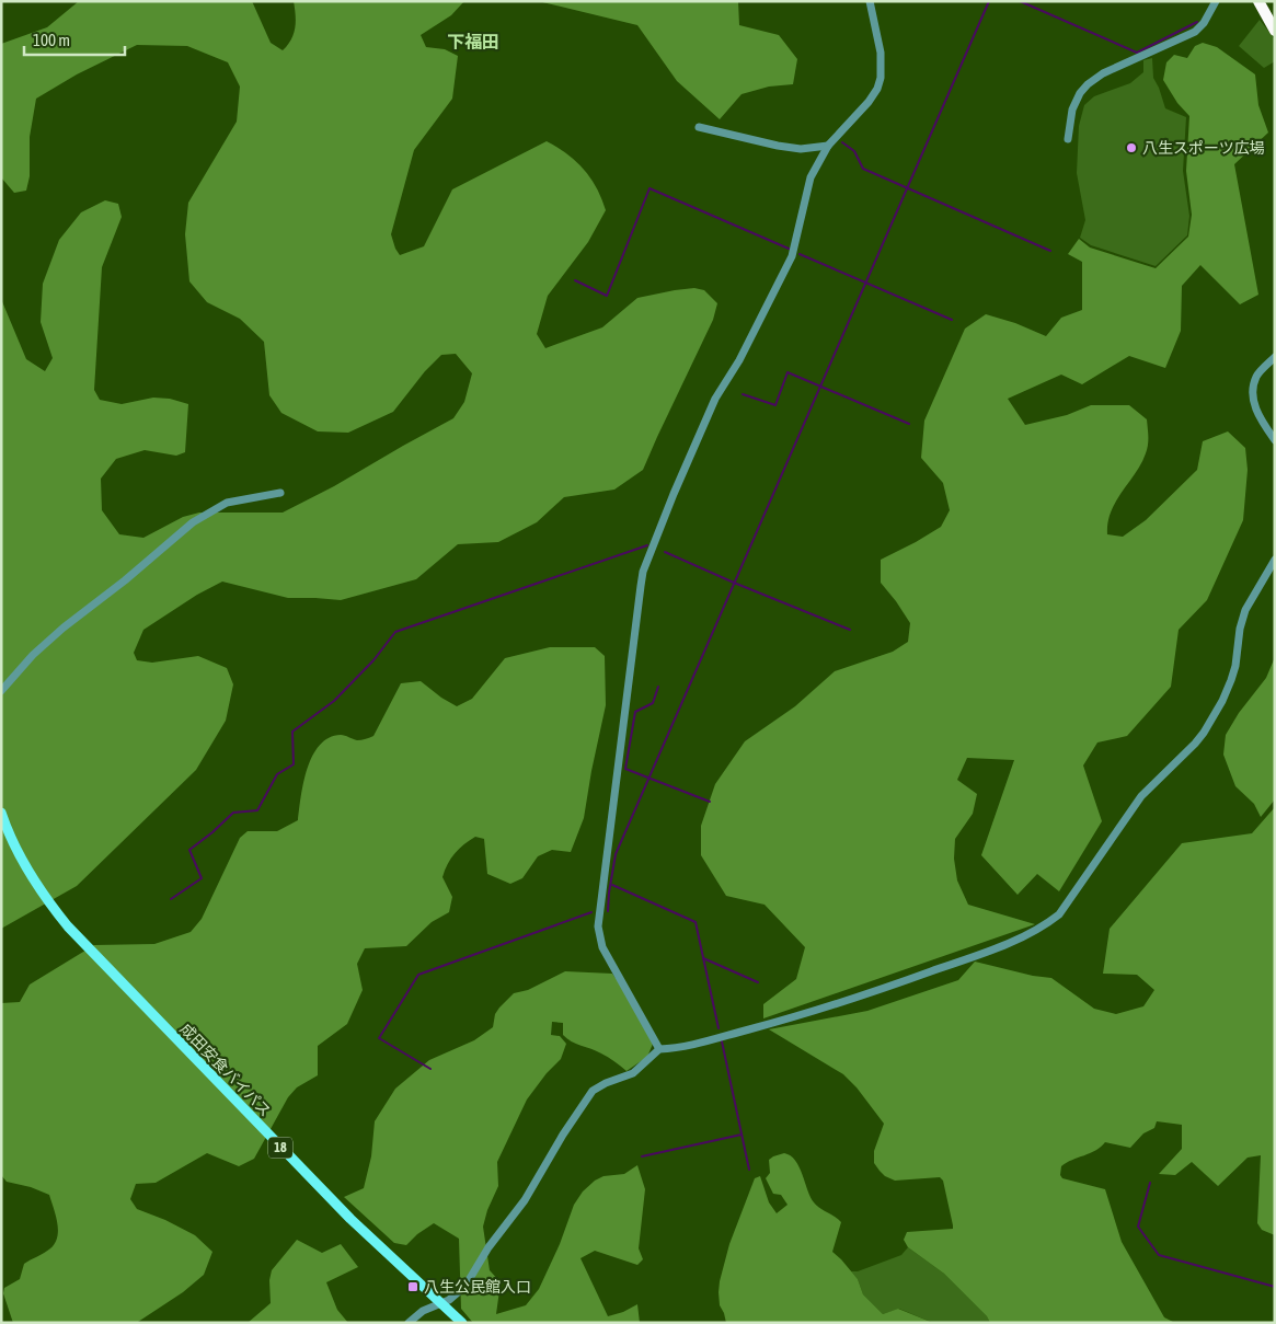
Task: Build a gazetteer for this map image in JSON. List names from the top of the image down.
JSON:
{
  "streets": {
    "main road": ["成田安食バイパス", "18"]
  },
  "districts": ["下福田"],
  "places": {
    "other": ["八生スポーツ広場"],
    "transit": ["八生公民館入口"]
  },
  "scale_bar": "100 m"
}
